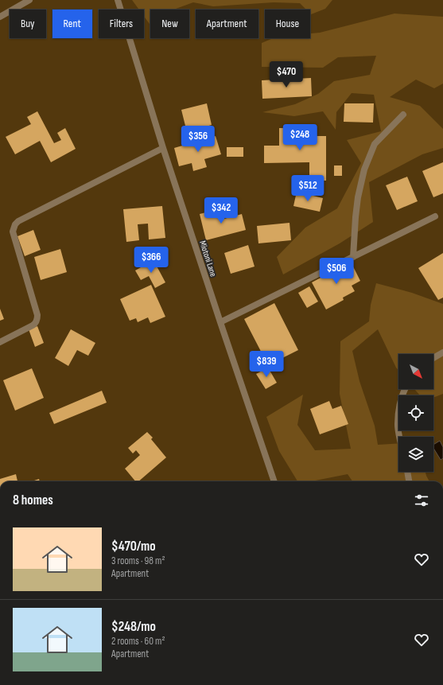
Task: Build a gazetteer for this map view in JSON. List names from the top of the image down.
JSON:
{
  "streets": {
    "street": ["Miotoni Lane"]
  },
  "north": "bottom right",
  "page": {
    "chip": [
      "Buy",
      "Rent",
      "Filters",
      "New",
      "Apartment",
      "House"
    ],
    "price": [
      "$470",
      "$248",
      "$356",
      "$512",
      "$342",
      "$366",
      "$506",
      "$839"
    ],
    "heading": "8 homes",
    "list": [
      {
        "name": "$470/mo",
        "note": "3 rooms · 98 m² · Apartment"
      },
      {
        "name": "$248/mo",
        "note": "2 rooms · 60 m² · Apartment"
      }
    ]
  }
}
